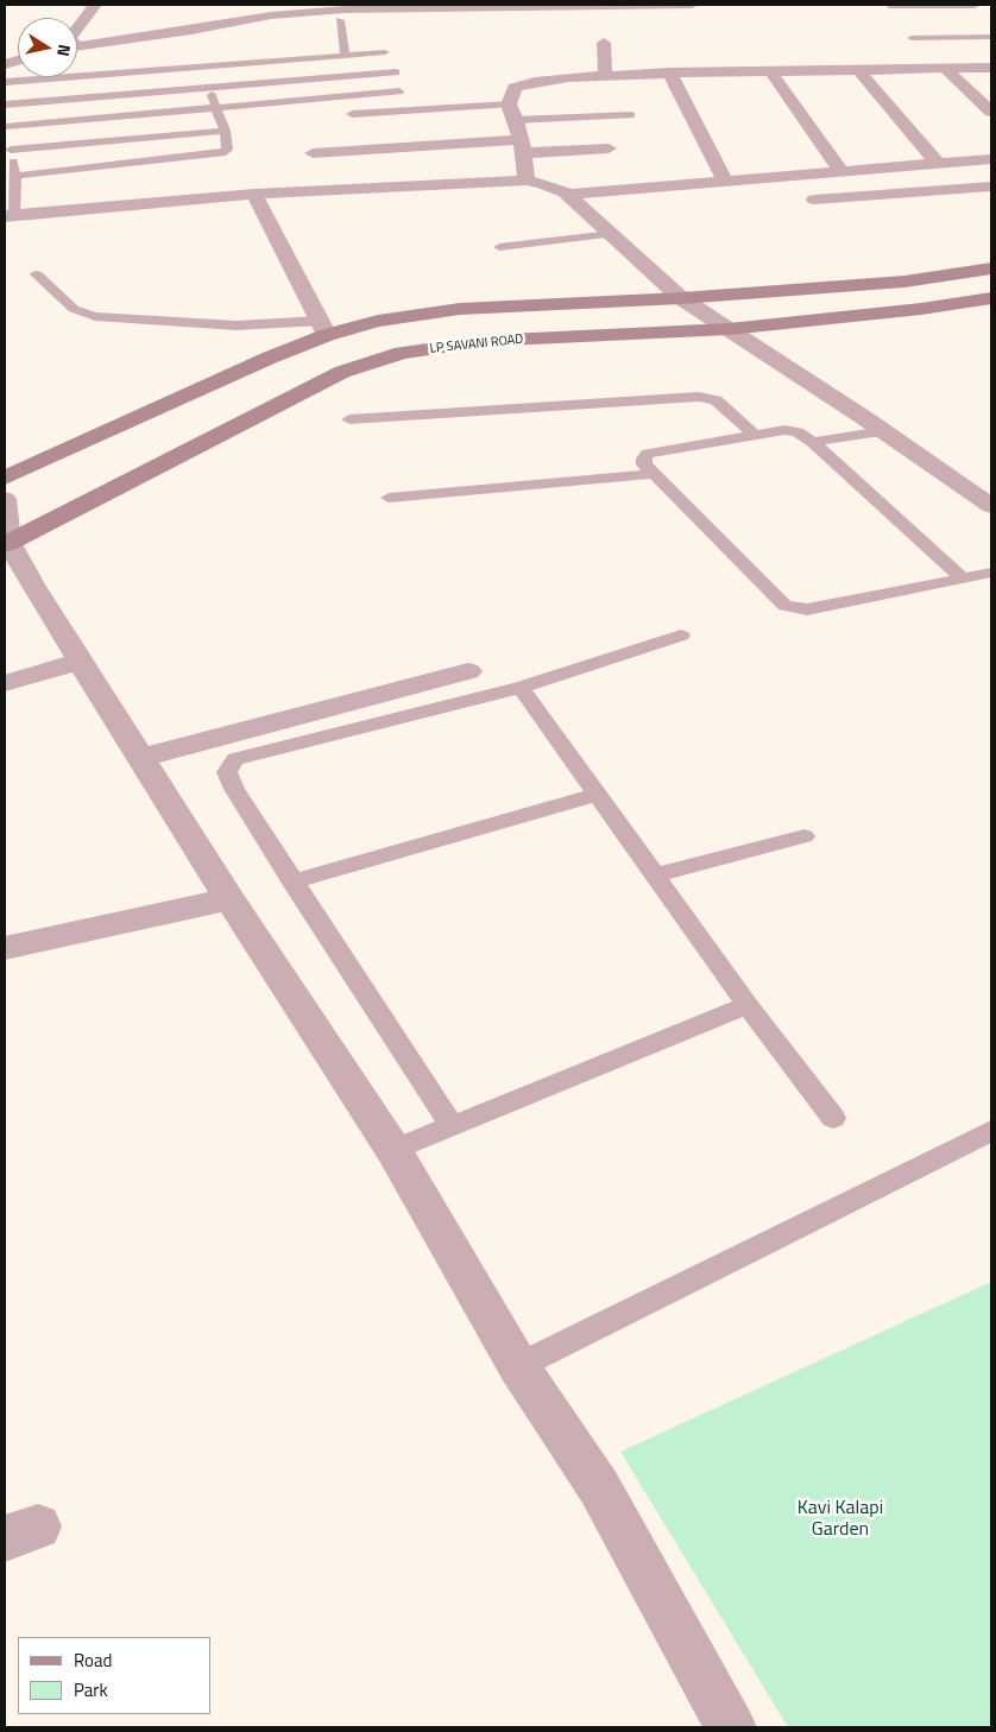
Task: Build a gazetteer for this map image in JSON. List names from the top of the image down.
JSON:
{
  "streets": {
    "main road": ["LP SAVANI ROAD"]
  },
  "parks": ["Kavi Kalapi Garden"],
  "legend": ["Road", "Park"],
  "north": "right"
}
